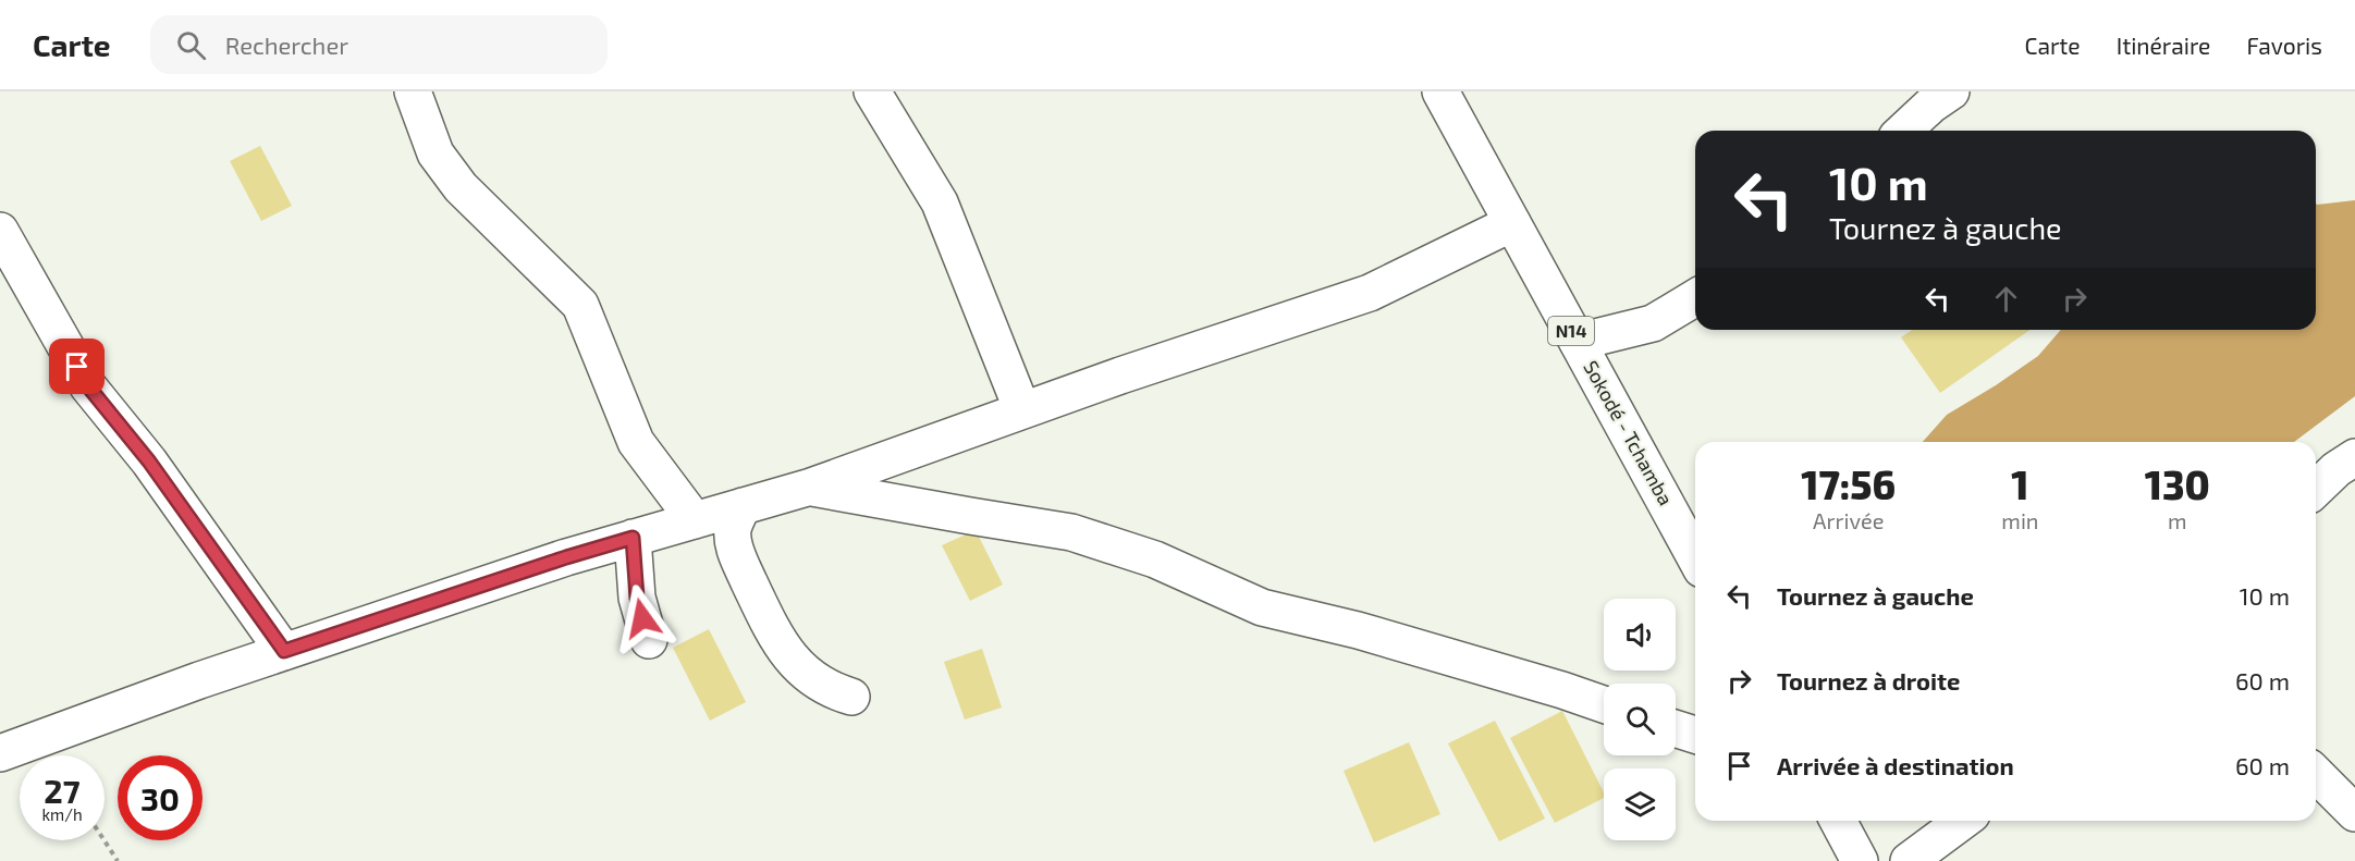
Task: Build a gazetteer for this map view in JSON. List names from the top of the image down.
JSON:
{
  "streets": {
    "street": ["N14", "Sokodé - Tchamba"]
  },
  "page": {
    "header": "Carte",
    "search": "Rechercher",
    "nav": ["Carte", "Itinéraire", "Favoris"],
    "turn": ["10 m", "Tournez à gauche"],
    "eta": [
      "17:56",
      "Arrivée",
      "1",
      "min",
      "130",
      "m"
    ],
    "list": [
      {
        "name": "Tournez à gauche",
        "value": "10 m"
      },
      {
        "name": "Tournez à droite",
        "value": "60 m"
      },
      {
        "name": "Arrivée à destination",
        "value": "60 m"
      }
    ],
    "speed": "27 km/h",
    "limit": "30"
  }
}
